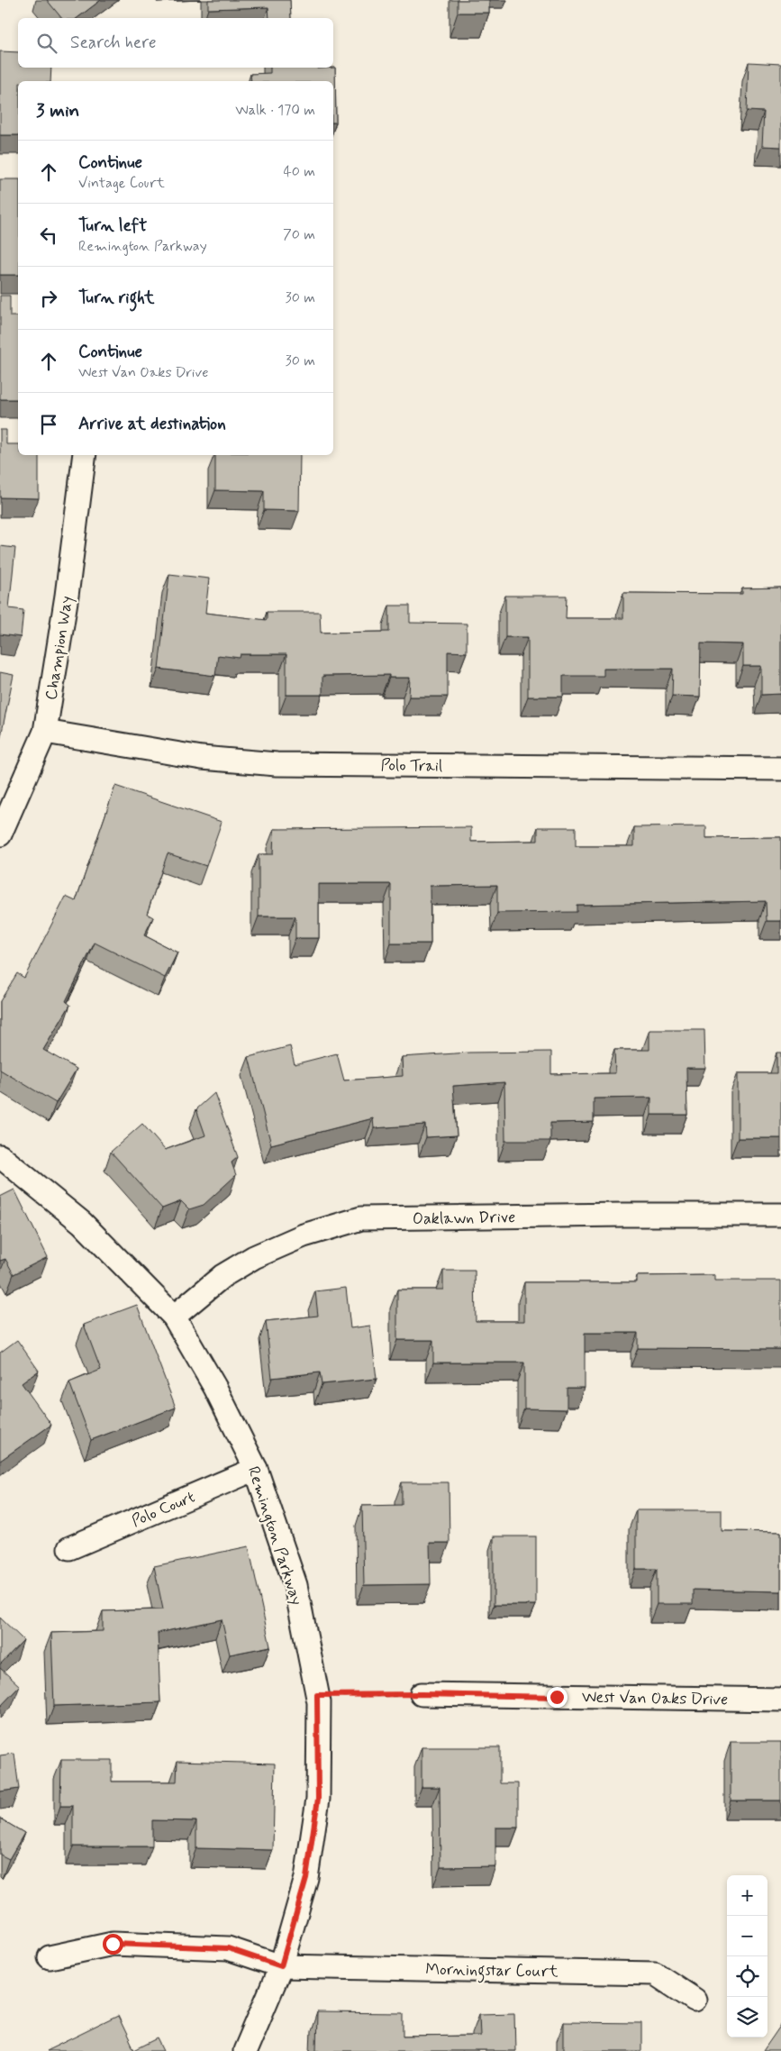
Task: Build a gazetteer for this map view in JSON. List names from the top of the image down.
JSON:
{
  "streets": {
    "street": [
      "Champion Way",
      "Polo Trail",
      "Oaklawn Drive",
      "Polo Court",
      "Remington Parkway",
      "West Van Oaks Drive",
      "Morningstar Court"
    ]
  },
  "crossings": [
    ["Champion Way", "Polo Trail"],
    ["Oaklawn Drive", "Remington Parkway"],
    ["Polo Court", "Remington Parkway"],
    ["Remington Parkway", "Morningstar Court"]
  ],
  "page": {
    "search": "Search here",
    "heading": ["3 min", "Walk · 170 m"],
    "list": [
      ["Continue", "Vintage Court", "40 m"],
      ["Turn left", "Remington Parkway", "70 m"],
      ["Turn right", "30 m"],
      ["Continue", "West Van Oaks Drive", "30 m"],
      "Arrive at destination"
    ],
    "map_buttons": ["+", "−"]
  }
}
